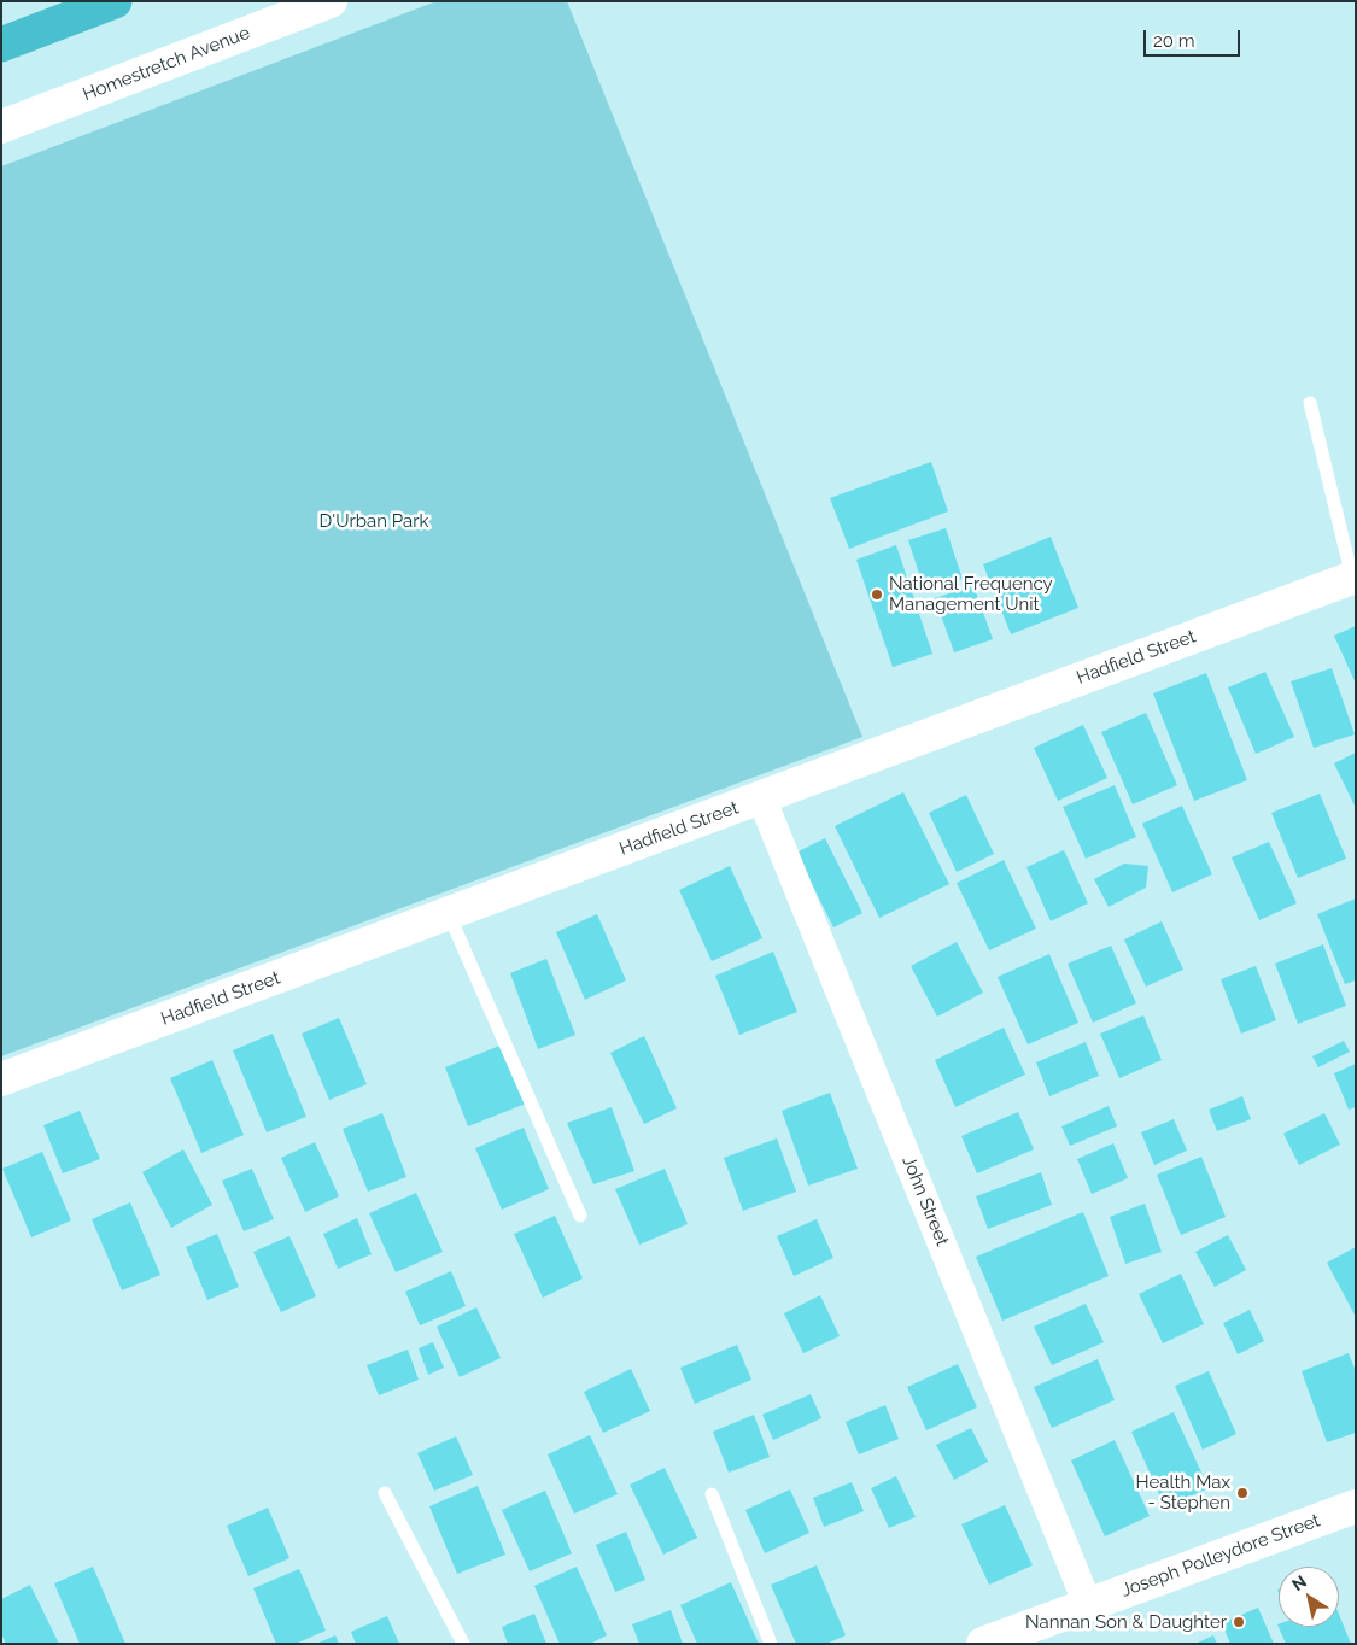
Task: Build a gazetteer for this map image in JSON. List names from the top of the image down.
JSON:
{
  "streets": {
    "street": [
      "Homestretch Avenue",
      "Hadfield Street",
      "John Street",
      "Joseph Polleydore Street"
    ]
  },
  "crossings": [
    ["Hadfield Street", "John Street"],
    ["John Street", "Joseph Polleydore Street"]
  ],
  "parks": ["D'Urban Park"],
  "places": ["National Frequency Management Unit", "Health Max - Stephen", "Nannan Son & Daughter"],
  "scale_bar": "20 m",
  "north": "top left"
}
